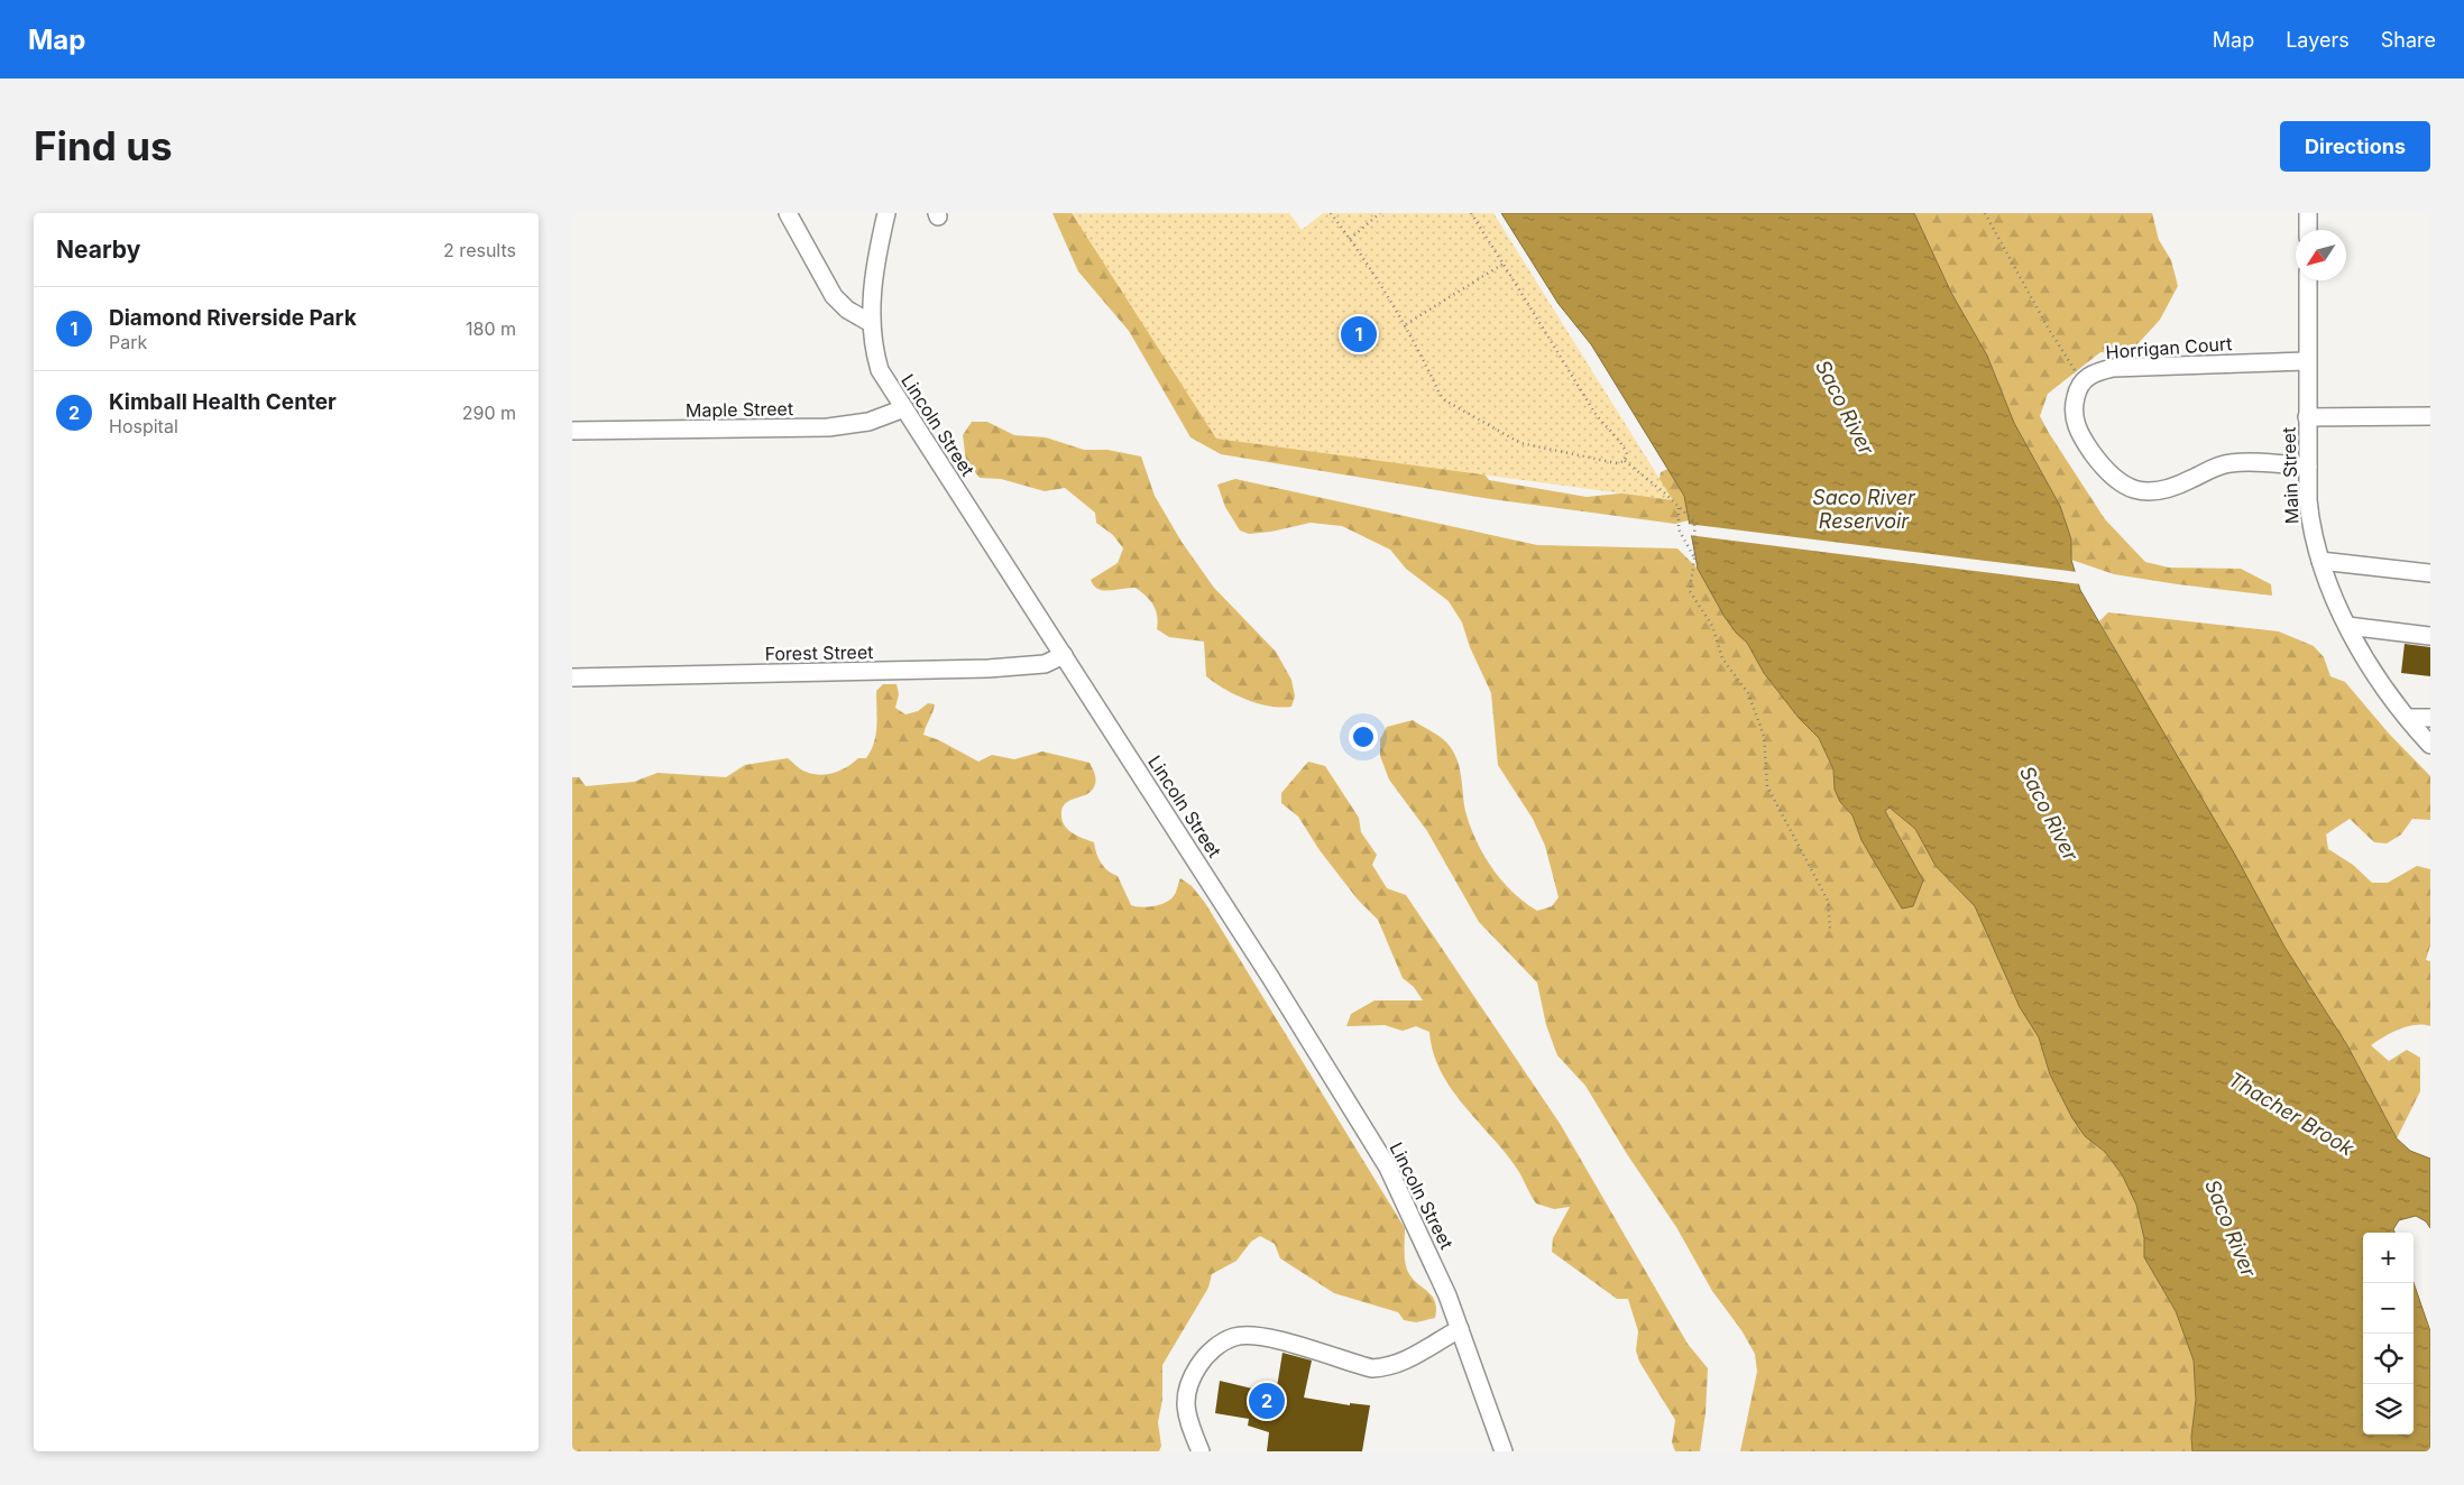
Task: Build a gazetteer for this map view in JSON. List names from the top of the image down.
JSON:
{
  "streets": {
    "street": [
      "Horrigan Court",
      "Maple Street",
      "Lincoln Street",
      "Main Street",
      "Forest Street"
    ]
  },
  "crossings": [
    ["Horrigan Court", "Main Street"],
    ["Maple Street", "Lincoln Street"],
    ["Lincoln Street", "Forest Street"]
  ],
  "water": ["Saco River", "Saco River Reservoir", "Thacher Brook"],
  "north": "bottom left",
  "page": {
    "header": "Map",
    "nav": ["Map", "Layers", "Share"],
    "buttons": "Directions",
    "title": "Find us",
    "heading": ["Nearby", "2 results"],
    "list": [
      {
        "mark": "1",
        "name": "Diamond Riverside Park",
        "note": "Park",
        "value": "180 m"
      },
      {
        "mark": "2",
        "name": "Kimball Health Center",
        "note": "Hospital",
        "value": "290 m"
      }
    ],
    "pins": ["1", "2"],
    "map_buttons": ["+", "−"]
  }
}
